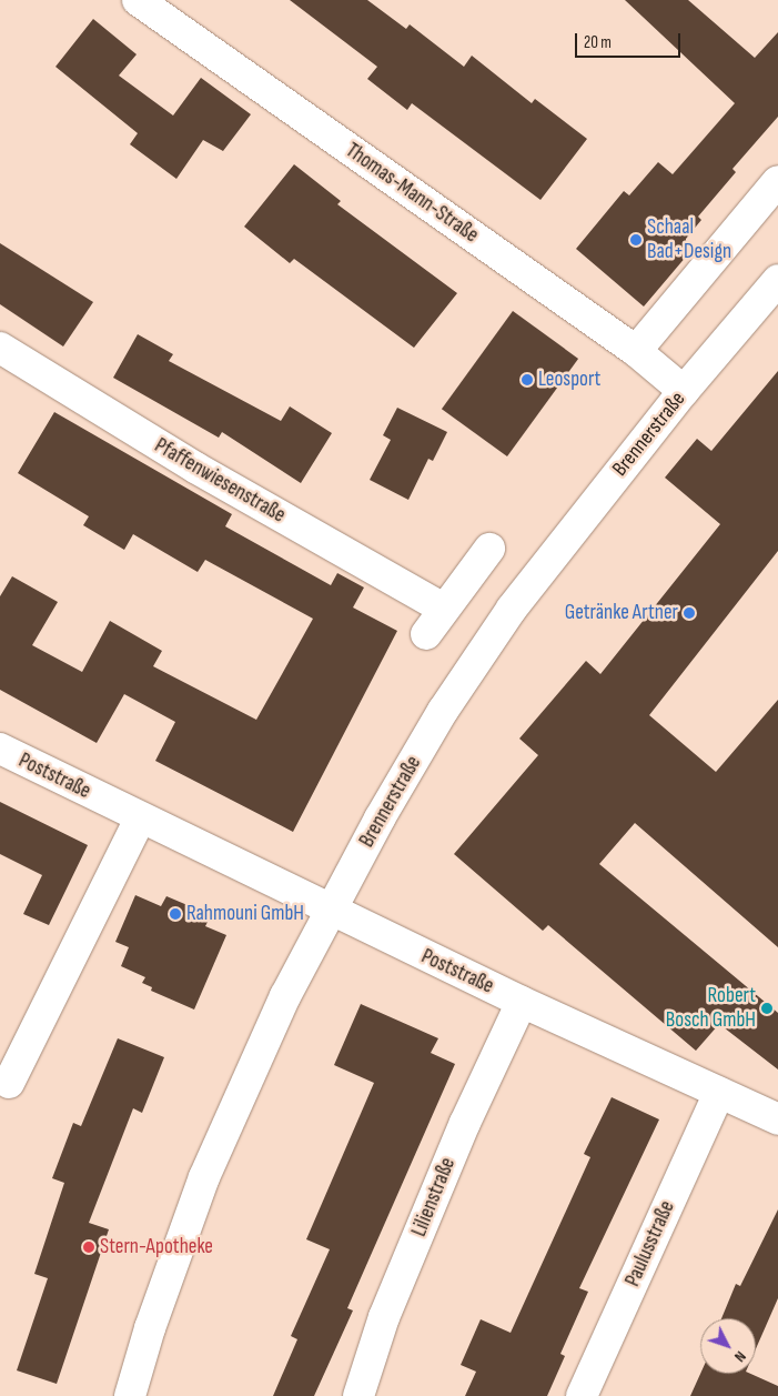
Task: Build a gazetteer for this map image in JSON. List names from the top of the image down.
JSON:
{
  "streets": {
    "street": [
      "Thomas-Mann-Straße",
      "Brennerstraße",
      "Pfaffenwiesenstraße",
      "Poststraße",
      "Lilienstraße",
      "Paulusstraße"
    ]
  },
  "crossings": [
    ["Thomas-Mann-Straße", "Brennerstraße"],
    ["Brennerstraße", "Poststraße"],
    ["Poststraße", "Lilienstraße"],
    ["Poststraße", "Paulusstraße"]
  ],
  "places": [
    "Schaal Bad+Design",
    "Leosport",
    "Getränke Artner",
    "Rahmouni GmbH",
    "Robert Bosch GmbH",
    "Stern-Apotheke"
  ],
  "scale_bar": "20 m",
  "north": "bottom right"
}
